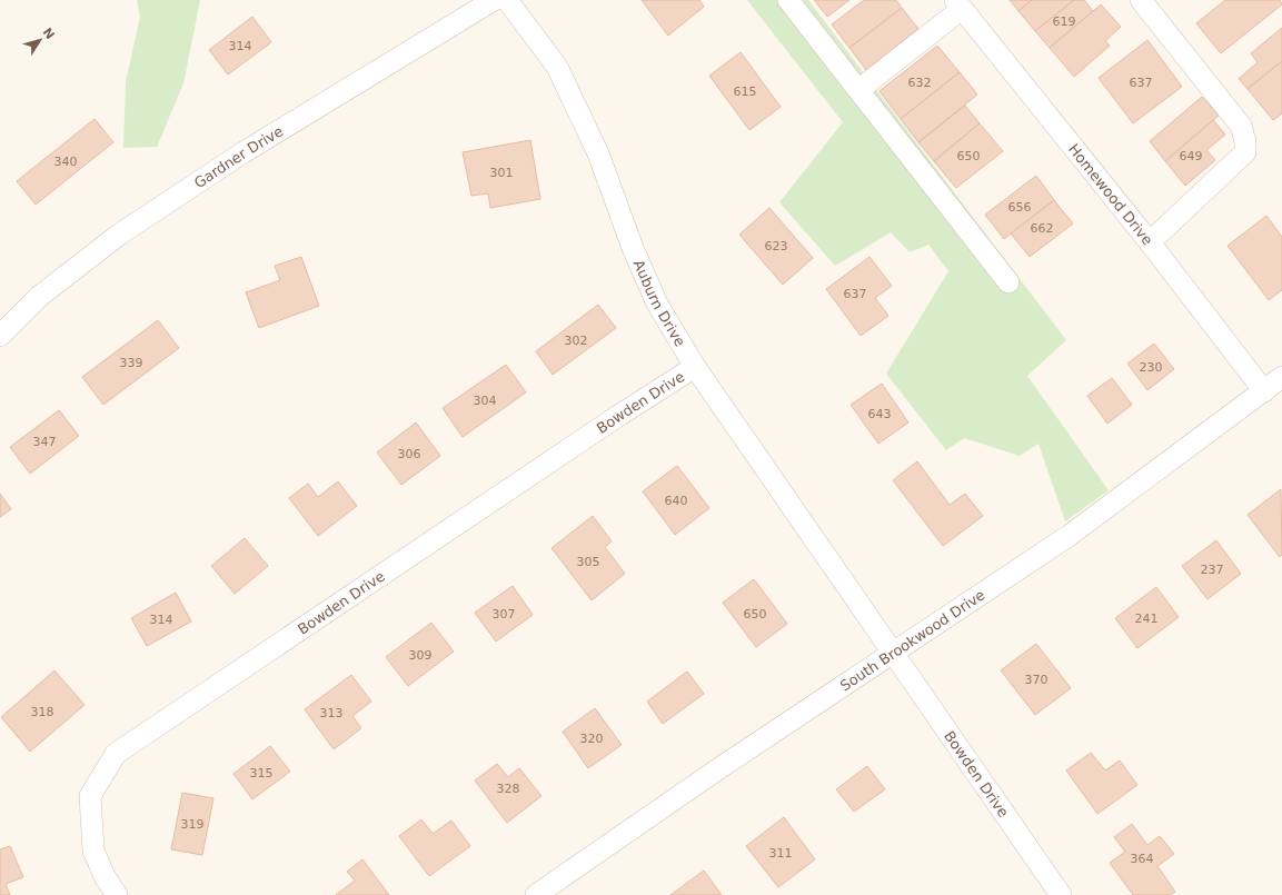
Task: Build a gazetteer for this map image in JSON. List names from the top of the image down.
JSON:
{
  "streets": {
    "street": [
      "Gardner Drive",
      "Homewood Drive",
      "Auburn Drive",
      "Bowden Drive",
      "South Brookwood Drive"
    ]
  },
  "crossings": [
    ["Homewood Drive", "South Brookwood Drive"],
    ["Auburn Drive", "Bowden Drive"],
    ["Auburn Drive", "South Brookwood Drive"],
    ["Bowden Drive", "South Brookwood Drive"]
  ],
  "house_numbers": [
    "619",
    "314",
    "632",
    "637",
    "615",
    "650",
    "649",
    "340",
    "301",
    "656",
    "662",
    "623",
    "637",
    "302",
    "339",
    "230",
    "304",
    "643",
    "347",
    "306",
    "640",
    "305",
    "237",
    "307",
    "650",
    "241",
    "314",
    "309",
    "370",
    "318",
    "313",
    "320",
    "315",
    "328",
    "319",
    "311",
    "364"
  ],
  "north": "top right"
}
